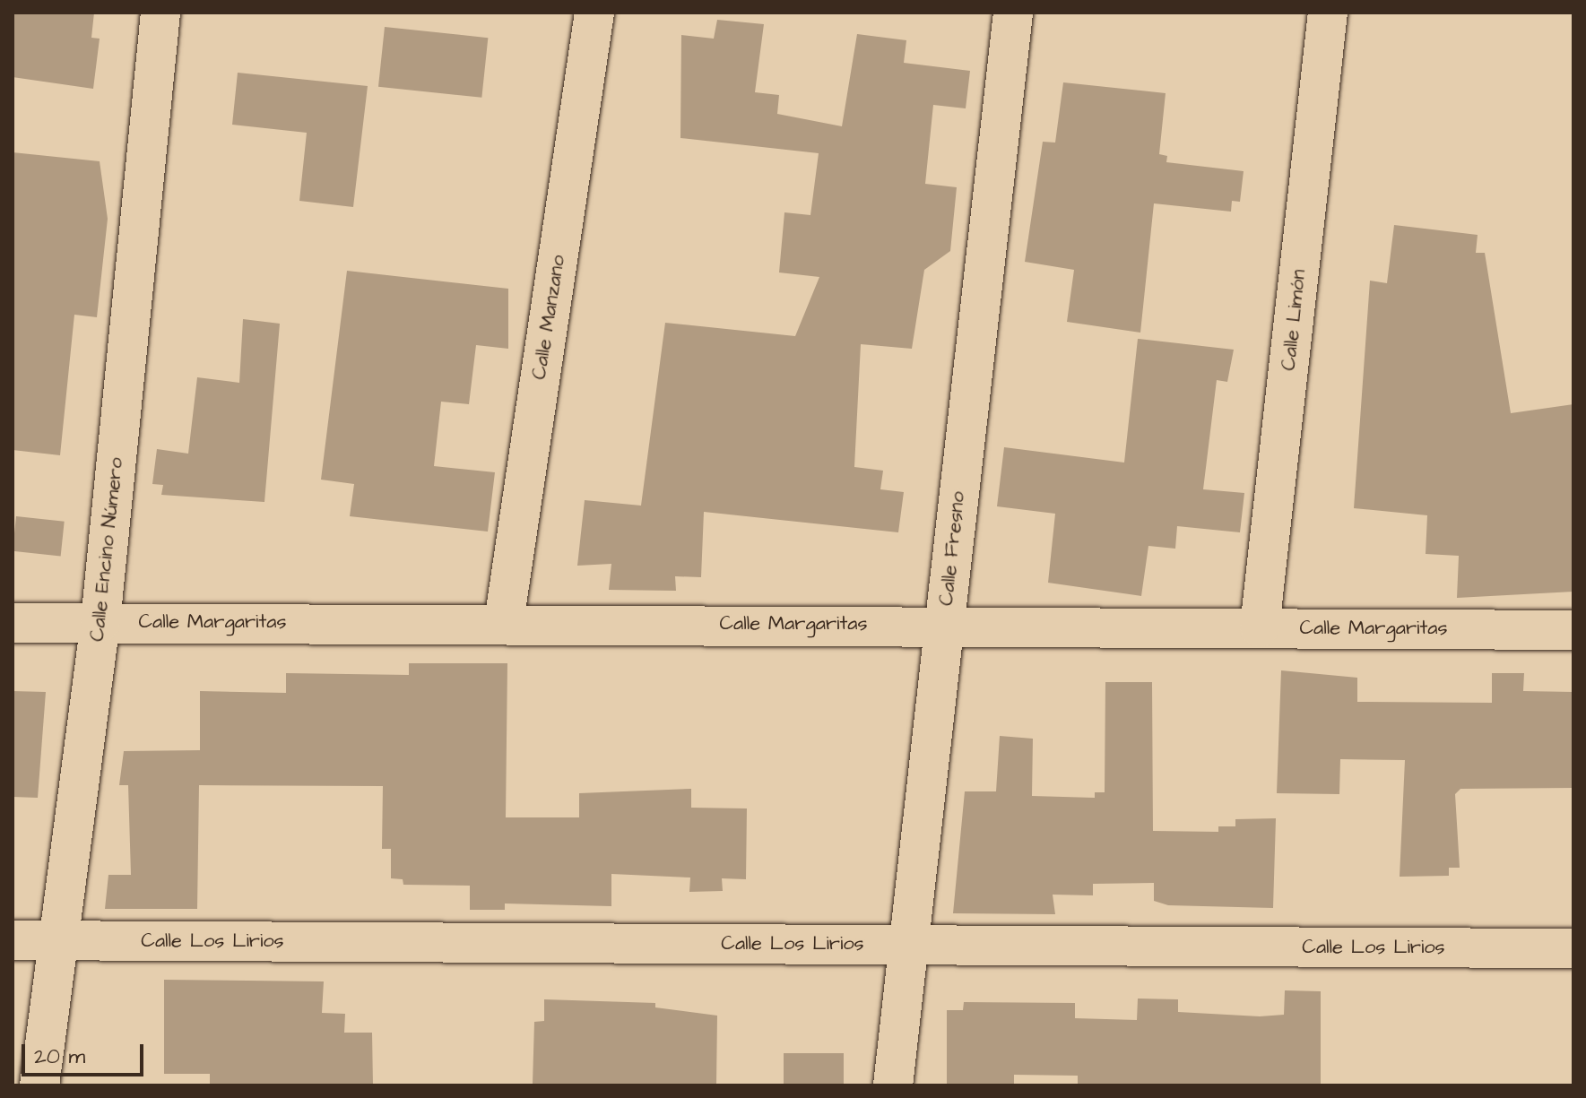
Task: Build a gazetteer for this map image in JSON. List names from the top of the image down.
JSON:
{
  "streets": {
    "street": [
      "Calle Manzano",
      "Calle Limón",
      "Calle Fresno",
      "Calle Encino Número",
      "Calle Margaritas",
      "Calle Los Lirios"
    ]
  },
  "crossings": [
    ["Calle Manzano", "Calle Margaritas"],
    ["Calle Limón", "Calle Margaritas"],
    ["Calle Fresno", "Calle Margaritas"],
    ["Calle Fresno", "Calle Los Lirios"],
    ["Calle Encino Número", "Calle Margaritas"],
    ["Calle Encino Número", "Calle Los Lirios"]
  ],
  "scale_bar": "20 m"
}
